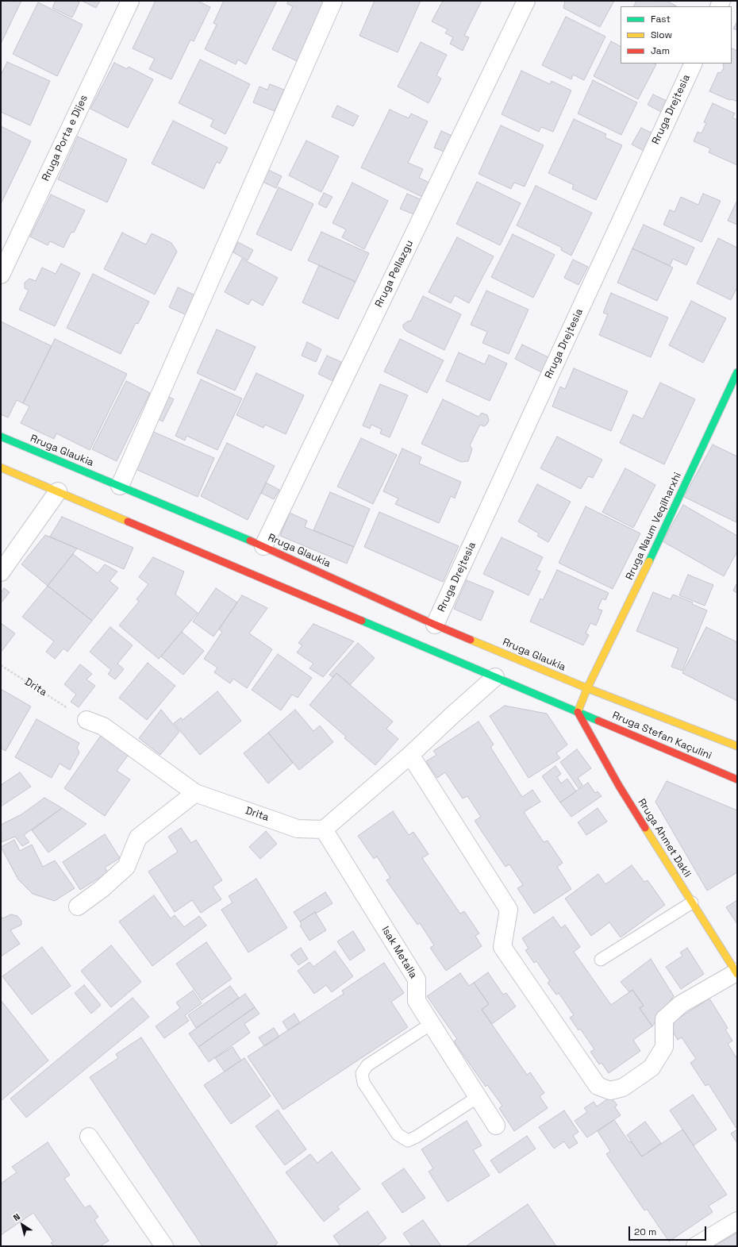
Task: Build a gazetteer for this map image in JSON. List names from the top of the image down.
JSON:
{
  "streets": {
    "main road": [
      "Rruga Glaukia",
      "Rruga Naum Veqilharxhi",
      "Rruga Stefan Kaçulini",
      "Rruga Ahmet Dakli"
    ],
    "street": [
      "Rruga Drejtesia",
      "Rruga Porta e Dijes",
      "Rruga Pellazgu",
      "Drita",
      "Isak Metalla"
    ]
  },
  "crossings": [
    ["Rruga Drejtesia", "Rruga Glaukia"],
    ["Rruga Pellazgu", "Rruga Glaukia"],
    ["Rruga Glaukia", "Rruga Naum Veqilharxhi"],
    ["Rruga Glaukia", "Rruga Stefan Kaçulini"],
    ["Rruga Naum Veqilharxhi", "Rruga Stefan Kaçulini"],
    ["Rruga Naum Veqilharxhi", "Rruga Ahmet Dakli"],
    ["Drita", "Isak Metalla"],
    ["Rruga Stefan Kaçulini", "Rruga Ahmet Dakli"]
  ],
  "legend": ["Fast", "Slow", "Jam"],
  "scale_bar": "20 m",
  "north": "top left"
}
